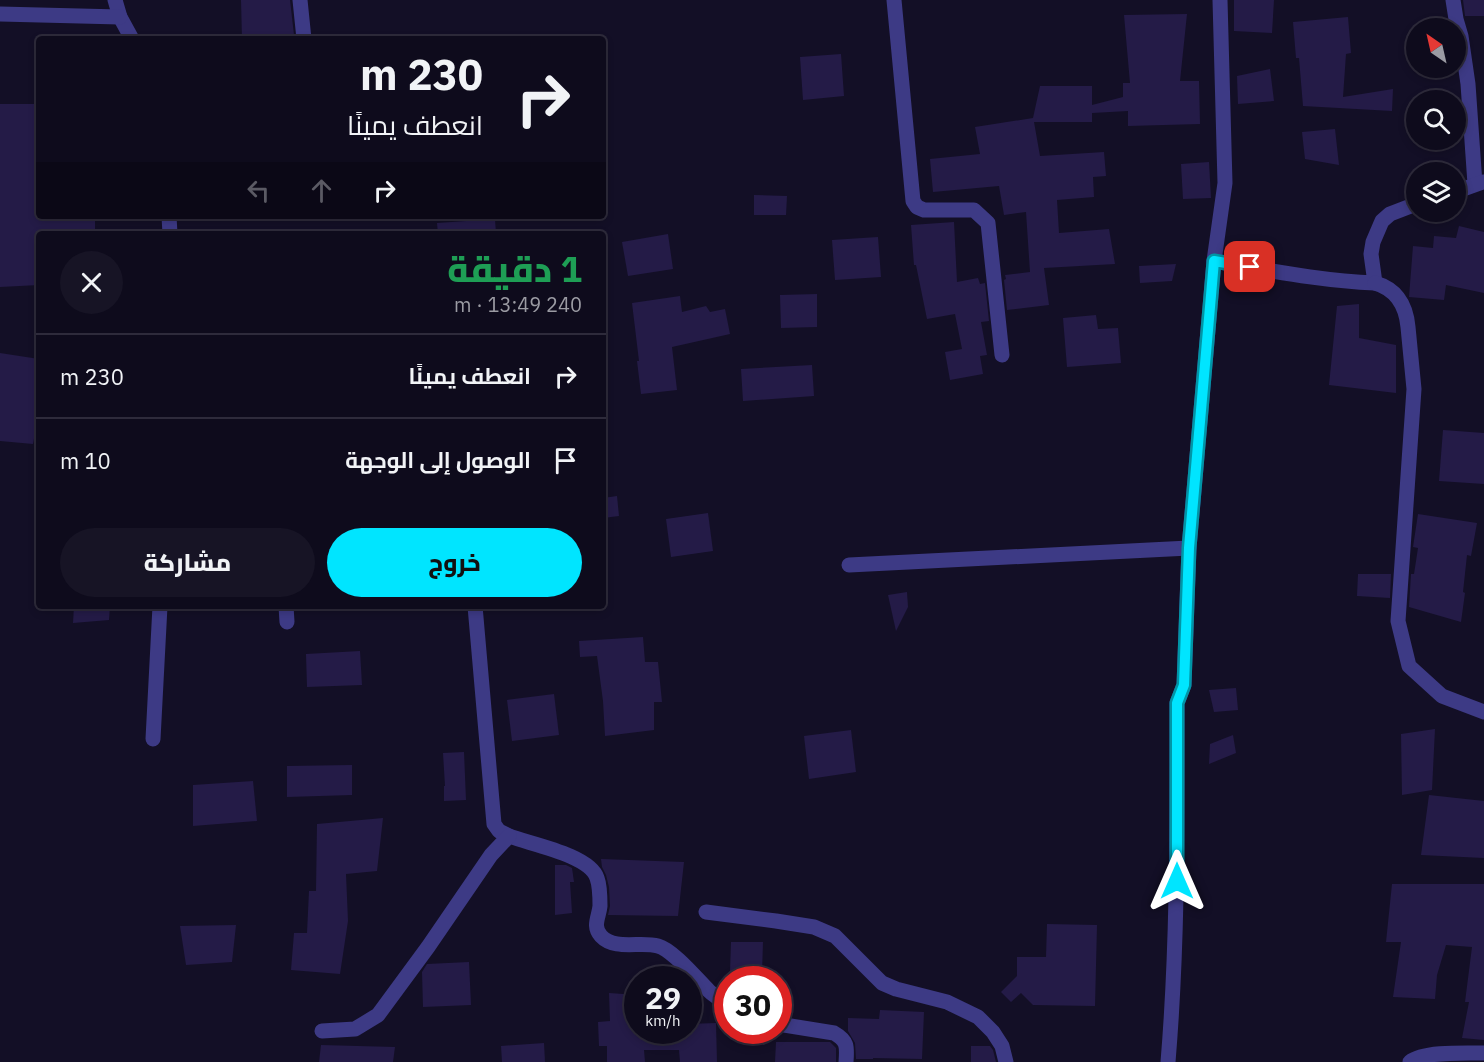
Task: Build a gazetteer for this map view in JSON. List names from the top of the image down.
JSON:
{
  "north": "top left",
  "page": {
    "turn": ["230 m", "انعطف يمينًا"],
    "heading": ["1 دقيقة", "240 m · 13:49"],
    "list": [
      {
        "name": "انعطف يمينًا",
        "value": "230 m"
      },
      {
        "name": "الوصول إلى الوجهة",
        "value": "10 m"
      }
    ],
    "buttons": ["خروج", "مشاركة"],
    "speed": "29 km/h",
    "limit": "30"
  }
}
